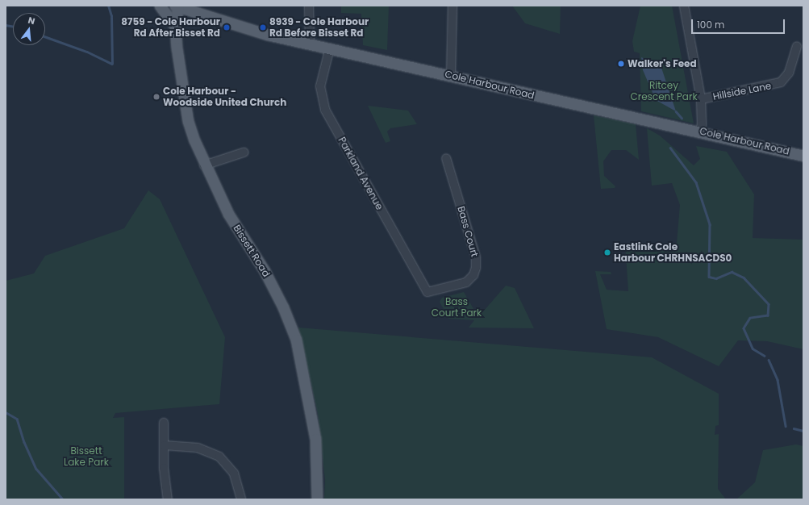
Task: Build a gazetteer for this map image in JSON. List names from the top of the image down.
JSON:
{
  "streets": {
    "main road": ["Cole Harbour Road", "Bissett Road"],
    "street": ["Hillside Lane", "Parkland Avenue", "Bass Court"]
  },
  "crossings": [
    ["Cole Harbour Road", "Parkland Avenue"],
    ["Cole Harbour Road", "Bissett Road"],
    ["Parkland Avenue", "Bass Court"]
  ],
  "parks": ["Ritcey Crescent Park", "Bass Court Park", "Bissett Lake Park"],
  "places": [
    "8759 - Cole Harbour Rd After Bisset Rd",
    "8939 - Cole Harbour Rd Before Bisset Rd",
    "Walker's Feed",
    "Cole Harbour - Woodside United Church",
    "Eastlink Cole Harbour CHRHNSACDS0"
  ],
  "scale_bar": "100 m",
  "north": "top"
}
